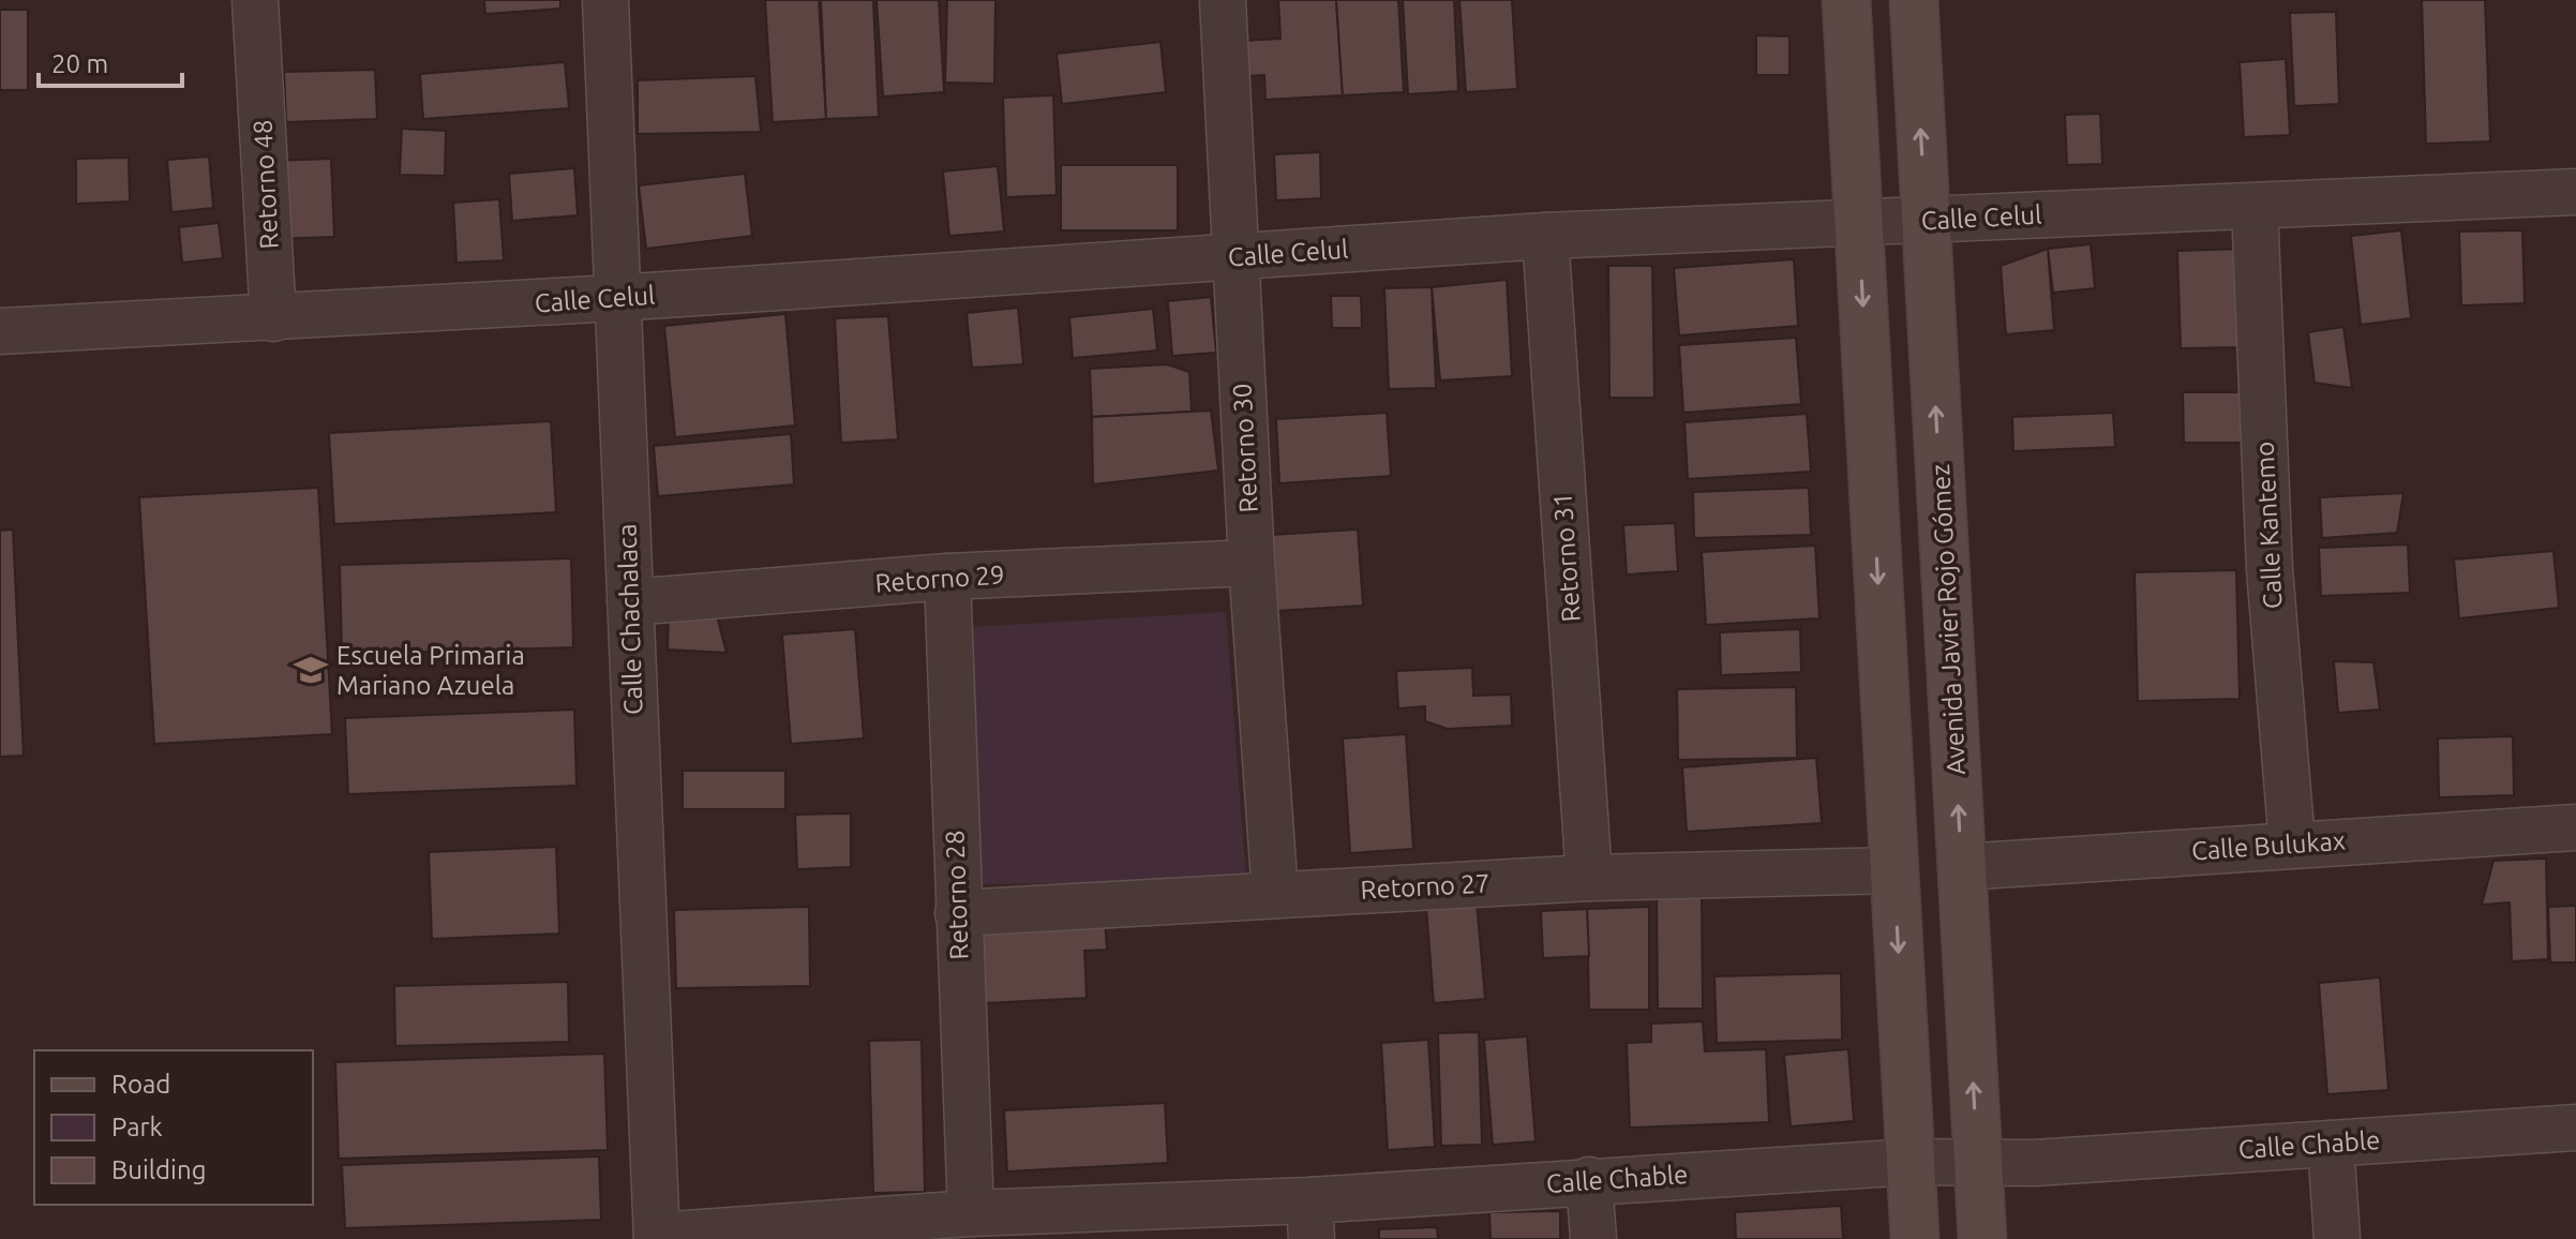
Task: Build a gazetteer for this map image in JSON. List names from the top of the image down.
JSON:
{
  "streets": {
    "main road": ["Avenida Javier Rojo Gómez"],
    "street": [
      "Retorno 48",
      "Calle Celul",
      "Retorno 30",
      "Calle Kantemo",
      "Retorno 31",
      "Retorno 29",
      "Calle Chachalaca",
      "Calle Bulukax",
      "Retorno 27",
      "Retorno 28",
      "Calle Chable"
    ]
  },
  "crossings": [
    ["Retorno 48", "Calle Celul"],
    ["Calle Celul", "Retorno 30"],
    ["Calle Celul", "Calle Kantemo"],
    ["Calle Celul", "Retorno 31"],
    ["Calle Celul", "Calle Chachalaca"],
    ["Calle Celul", "Avenida Javier Rojo Gómez"],
    ["Retorno 30", "Retorno 29"],
    ["Retorno 30", "Retorno 27"],
    ["Calle Kantemo", "Calle Bulukax"],
    ["Retorno 31", "Retorno 27"],
    ["Retorno 29", "Calle Chachalaca"],
    ["Retorno 29", "Retorno 28"],
    ["Calle Chachalaca", "Calle Chable"],
    ["Avenida Javier Rojo Gómez", "Calle Bulukax"],
    ["Avenida Javier Rojo Gómez", "Calle Chable"],
    ["Retorno 27", "Retorno 28"],
    ["Retorno 28", "Calle Chable"]
  ],
  "places": {
    "school or university": ["Escuela Primaria Mariano Azuela"]
  },
  "legend": ["Road", "Park", "Building"],
  "scale_bar": "20 m"
}
